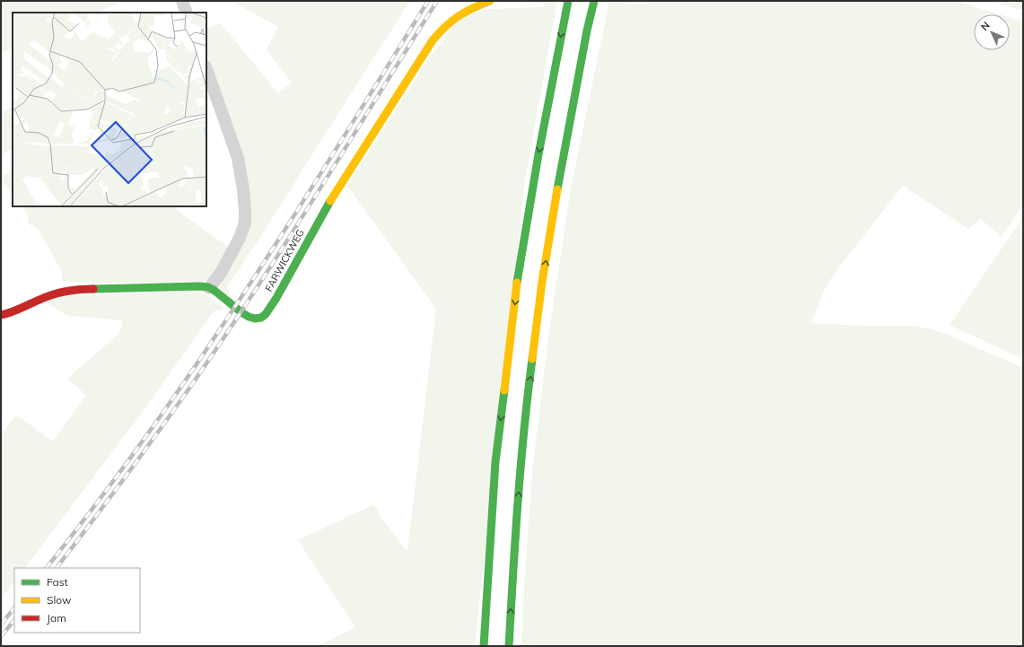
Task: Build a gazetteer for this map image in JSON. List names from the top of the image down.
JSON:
{
  "streets": {
    "main road": ["FARWICKWEG"]
  },
  "legend": ["Fast", "Slow", "Jam"],
  "north": "top left"
}
